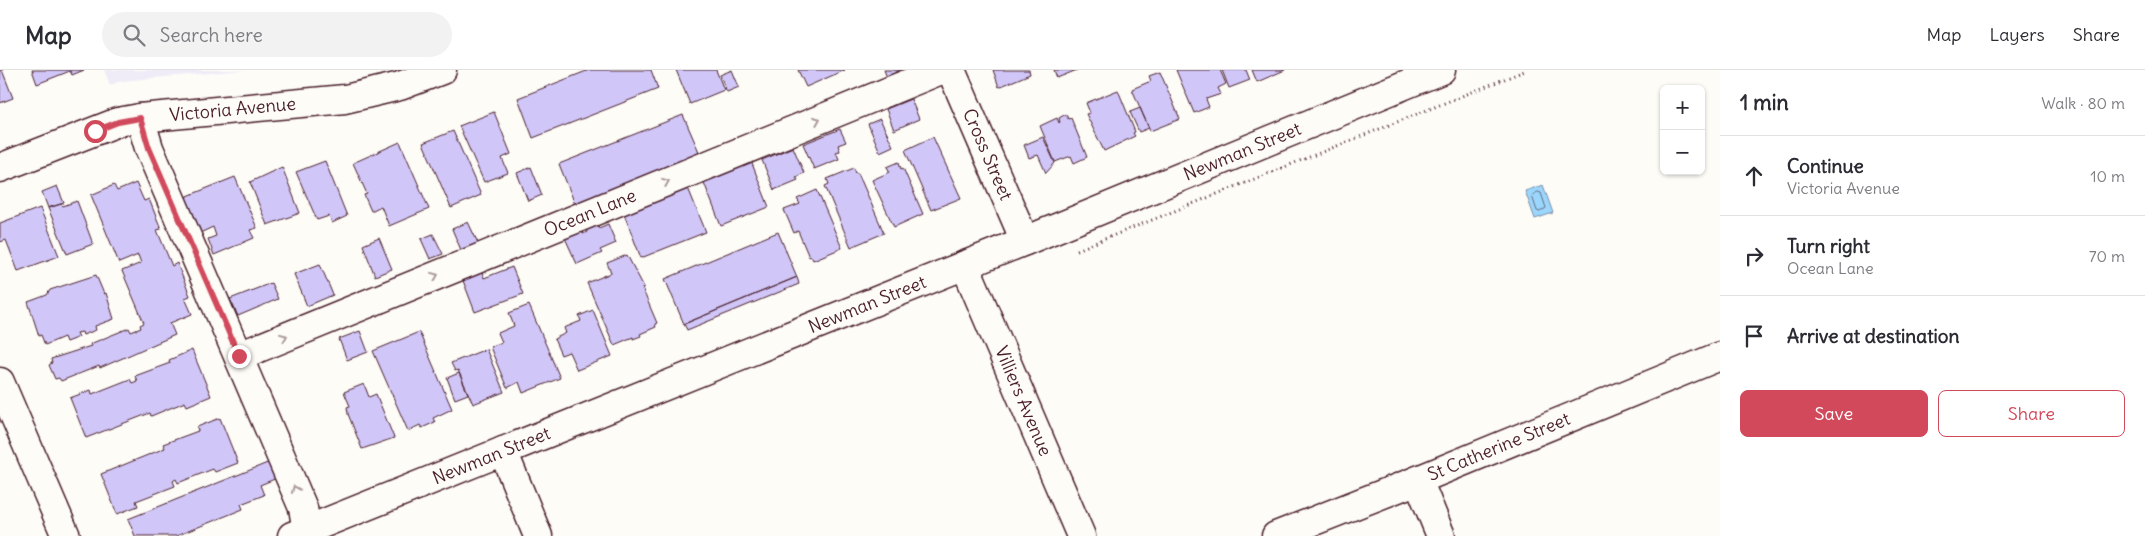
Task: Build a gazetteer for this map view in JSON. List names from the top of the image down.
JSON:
{
  "streets": {
    "street": [
      "Victoria Avenue",
      "Newman Street",
      "Cross Street",
      "Ocean Lane",
      "Villiers Avenue",
      "St Catherine Street"
    ]
  },
  "crossings": [
    ["Newman Street", "Cross Street"],
    ["Newman Street", "Villiers Avenue"]
  ],
  "one_way": ["Ocean Lane"],
  "page": {
    "header": "Map",
    "search": "Search here",
    "nav": ["Map", "Layers", "Share"],
    "heading": ["1 min", "Walk · 80 m"],
    "map_buttons": ["+", "−"],
    "list": [
      ["Continue", "Victoria Avenue", "10 m"],
      ["Turn right", "Ocean Lane", "70 m"],
      "Arrive at destination"
    ],
    "buttons": ["Save", "Share"]
  }
}
